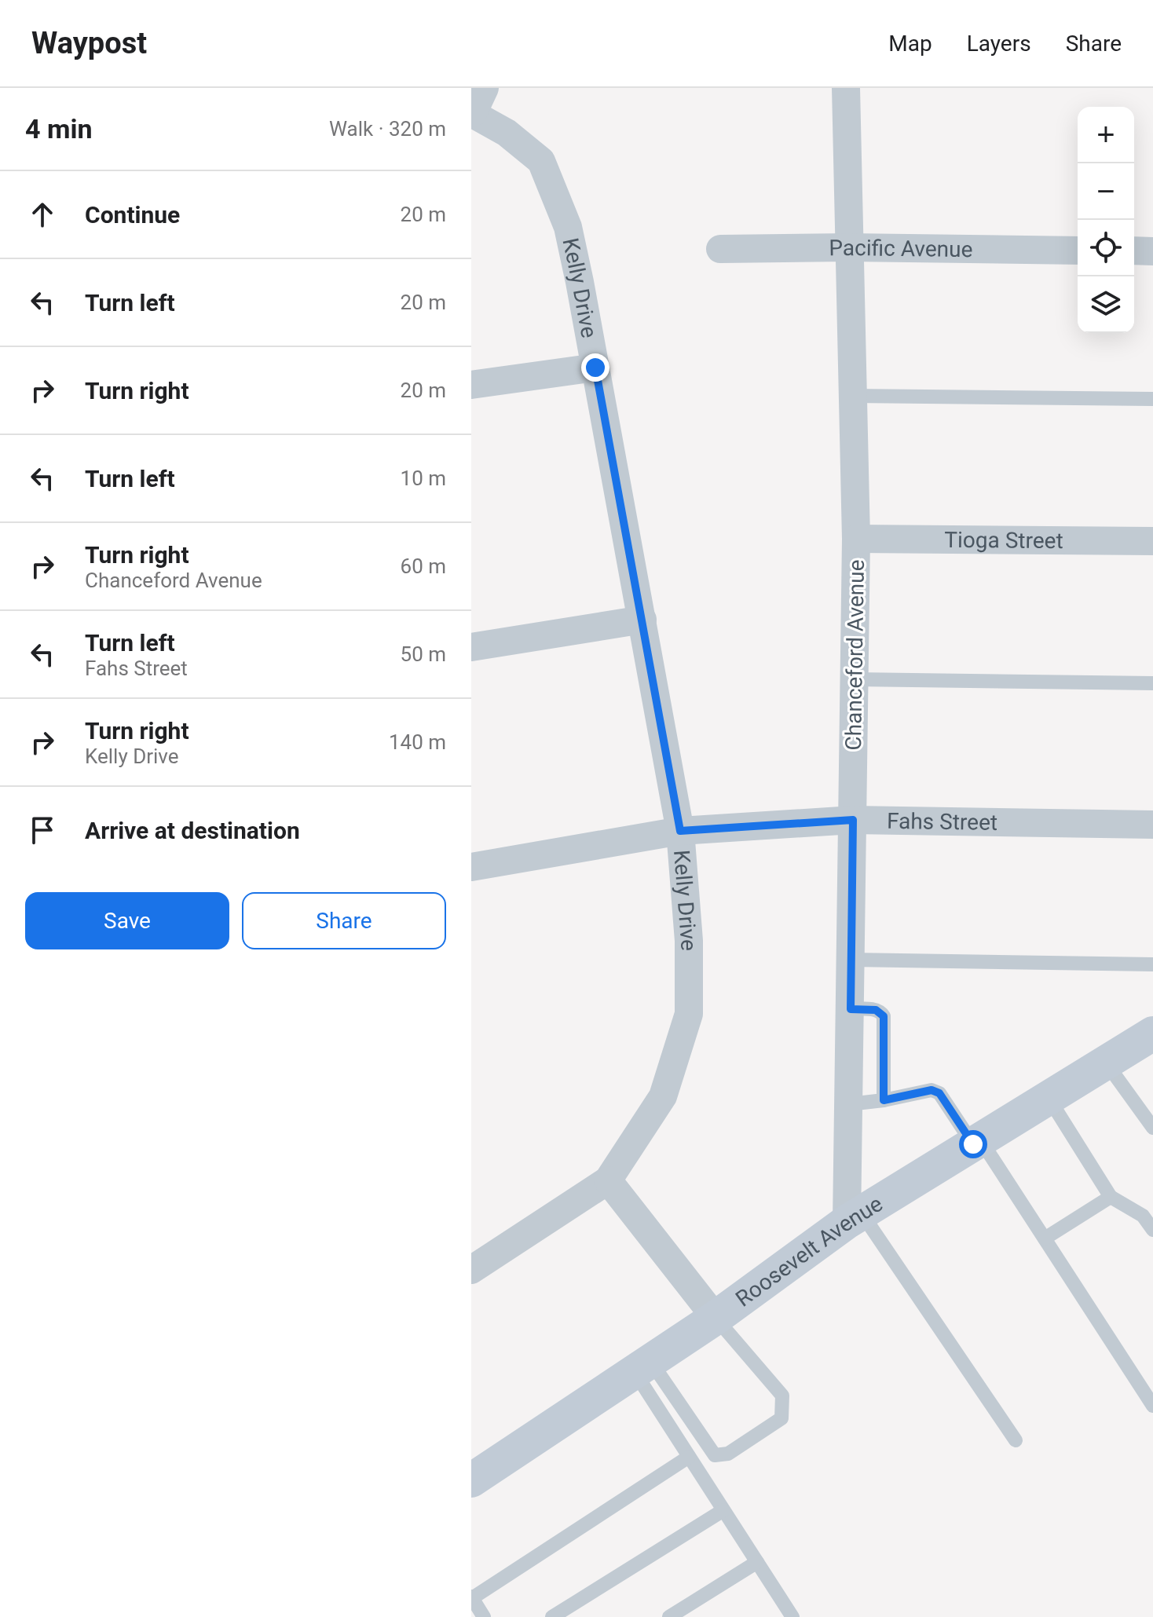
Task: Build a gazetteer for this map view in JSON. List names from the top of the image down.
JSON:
{
  "streets": {
    "main road": ["Roosevelt Avenue"],
    "street": [
      "Pacific Avenue",
      "Kelly Drive",
      "Tioga Street",
      "Chanceford Avenue",
      "Fahs Street"
    ]
  },
  "crossings": [
    ["Pacific Avenue", "Chanceford Avenue"],
    ["Kelly Drive", "Fahs Street"],
    ["Tioga Street", "Chanceford Avenue"],
    ["Chanceford Avenue", "Fahs Street"],
    ["Chanceford Avenue", "Roosevelt Avenue"]
  ],
  "page": {
    "header": "Waypost",
    "nav": ["Map", "Layers", "Share"],
    "heading": ["4 min", "Walk · 320 m"],
    "map_buttons": ["+", "−"],
    "list": [
      ["Continue", "20 m"],
      ["Turn left", "20 m"],
      ["Turn right", "20 m"],
      ["Turn left", "10 m"],
      ["Turn right", "Chanceford Avenue", "60 m"],
      ["Turn left", "Fahs Street", "50 m"],
      ["Turn right", "Kelly Drive", "140 m"],
      "Arrive at destination"
    ],
    "buttons": ["Save", "Share"]
  }
}
